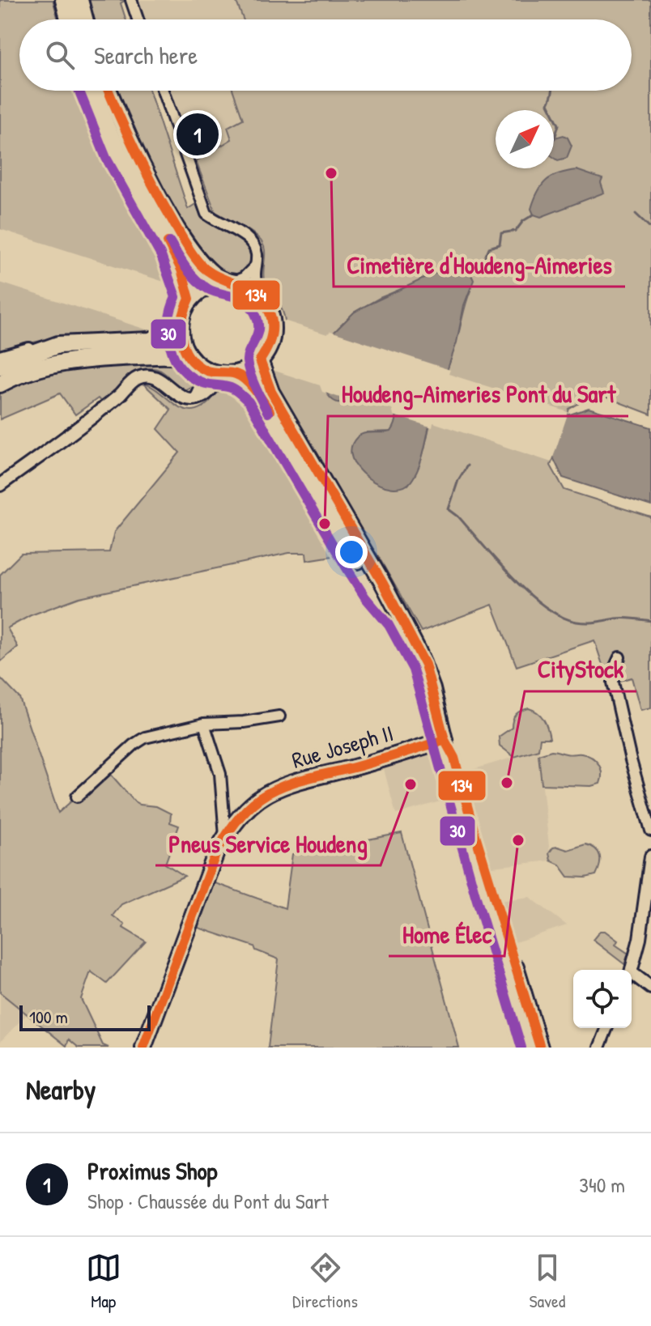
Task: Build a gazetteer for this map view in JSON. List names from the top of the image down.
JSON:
{
  "streets": {
    "main road": ["Rue Joseph II"]
  },
  "places": [
    "Cimetière d'Houdeng-Aimeries",
    "Houdeng-Aimeries Pont du Sart",
    "CityStock",
    "Pneus Service Houdeng",
    "Home Élec"
  ],
  "lines": ["transit line 134", "transit line 30"],
  "scale_bar": "100 m",
  "north": "top right",
  "page": {
    "search": "Search here",
    "pins": "1",
    "scale": "100 m",
    "heading": "Nearby",
    "list": [
      {
        "mark": "1",
        "name": "Proximus Shop",
        "note": "Shop · Chaussée du Pont du Sart",
        "value": "340 m"
      }
    ],
    "nav": ["Map", "Directions", "Saved"]
  }
}
